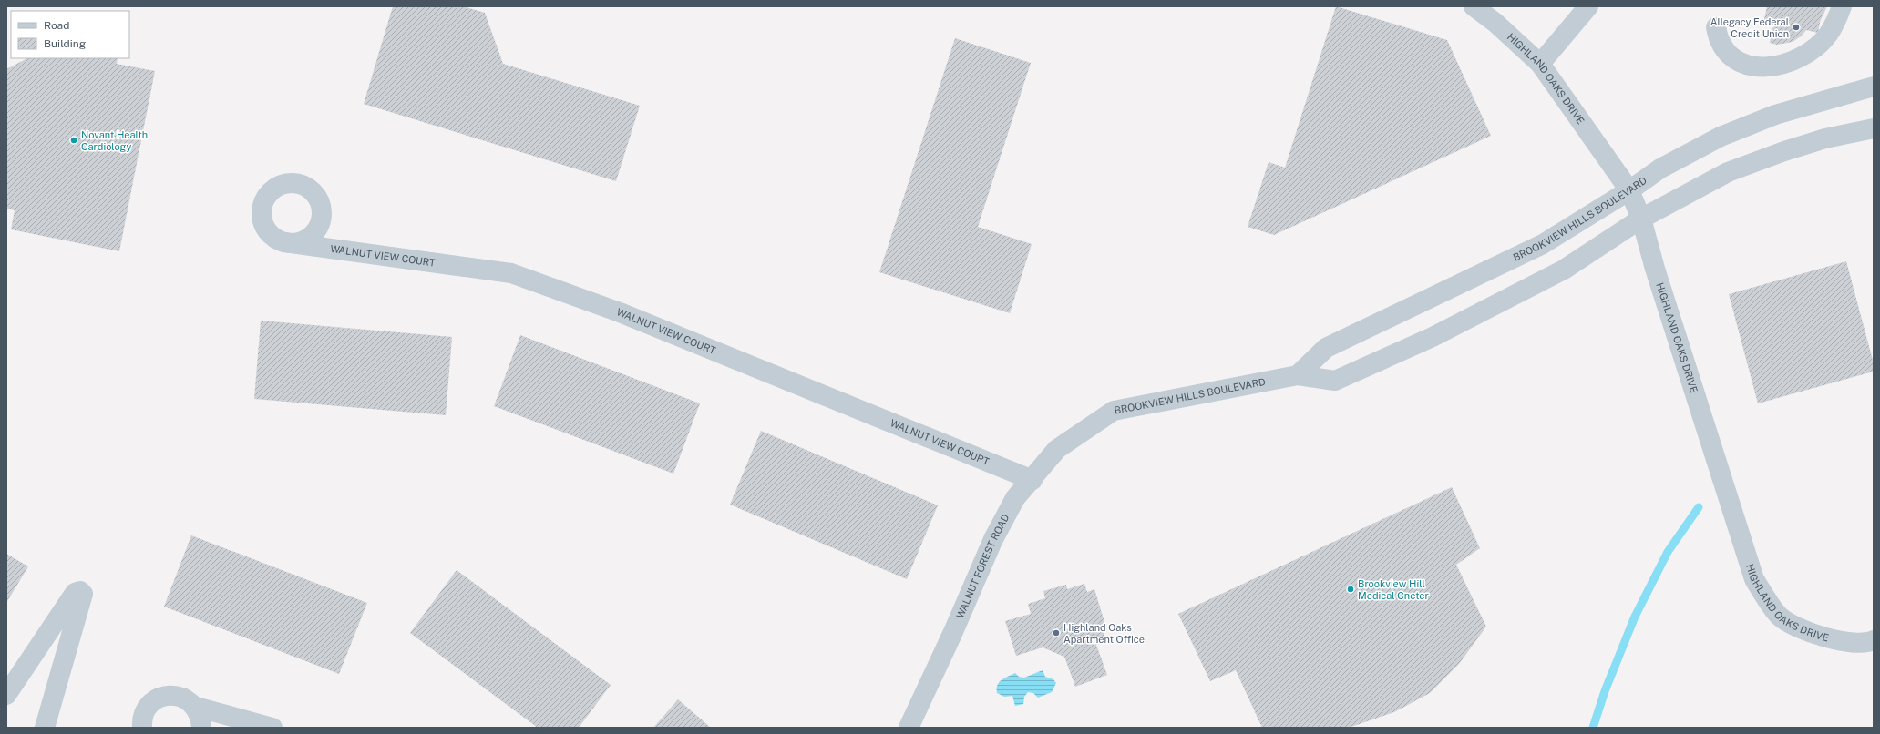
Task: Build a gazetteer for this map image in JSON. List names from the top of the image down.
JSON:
{
  "streets": {
    "street": [
      "HIGHLAND OAKS DRIVE",
      "BROOKVIEW HILLS BOULEVARD",
      "WALNUT VIEW COURT",
      "WALNUT FOREST ROAD"
    ]
  },
  "crossings": [
    ["HIGHLAND OAKS DRIVE", "BROOKVIEW HILLS BOULEVARD"],
    ["BROOKVIEW HILLS BOULEVARD", "WALNUT FOREST ROAD"],
    ["WALNUT VIEW COURT", "WALNUT FOREST ROAD"]
  ],
  "places": [
    "Allegacy Federal Credit Union",
    "Novant Health Cardiology",
    "Brookview Hill Medical Cneter",
    "Highland Oaks Apartment Office"
  ],
  "legend": ["Road", "Building"]
}
